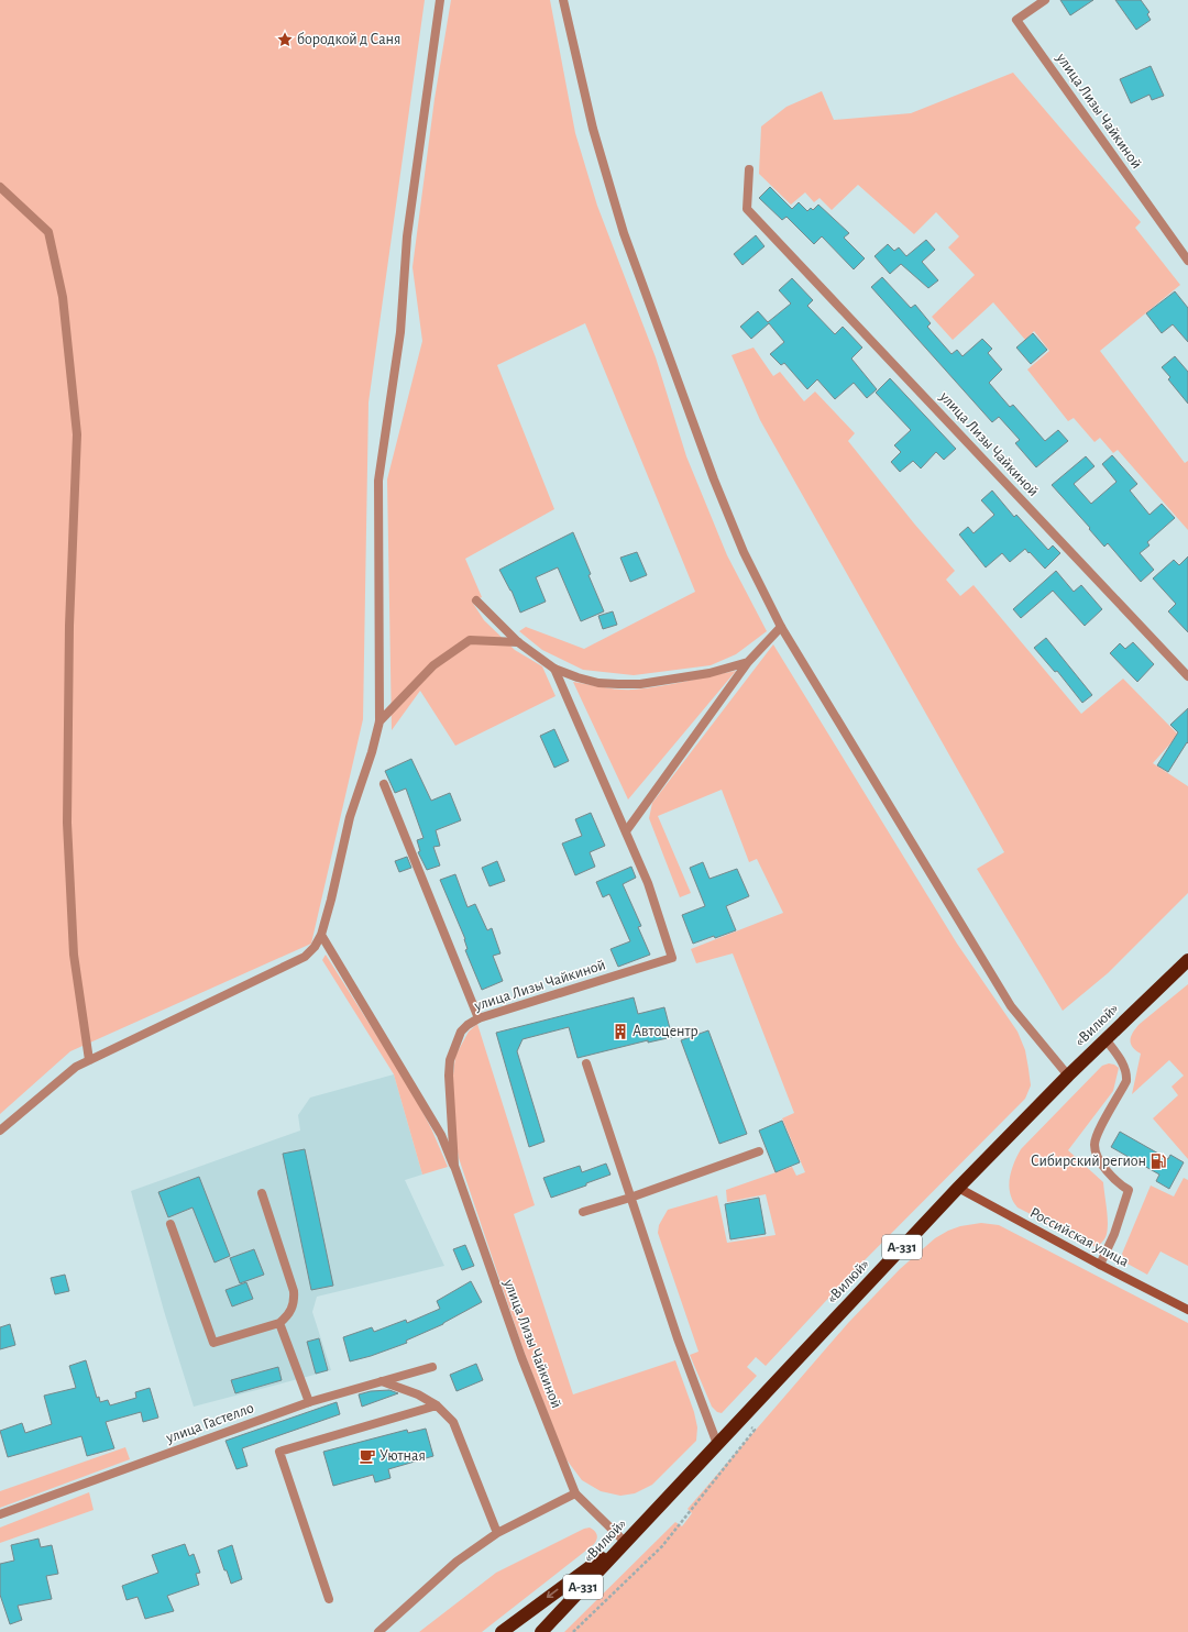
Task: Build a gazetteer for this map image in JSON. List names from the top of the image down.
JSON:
{
  "streets": {
    "highway": ["«Вилюй»", "А-331"],
    "street": ["улица Лизы Чайкиной", "Российская улица", "улица Гастелло"]
  },
  "crossings": [
    ["«Вилюй»", "Российская улица"]
  ],
  "places": {
    "place": ["бородкой д Саня"],
    "building": ["Автоцентр"],
    "fuel station": ["Сибирский регион"],
    "cafe": ["Уютная"]
  }
}
